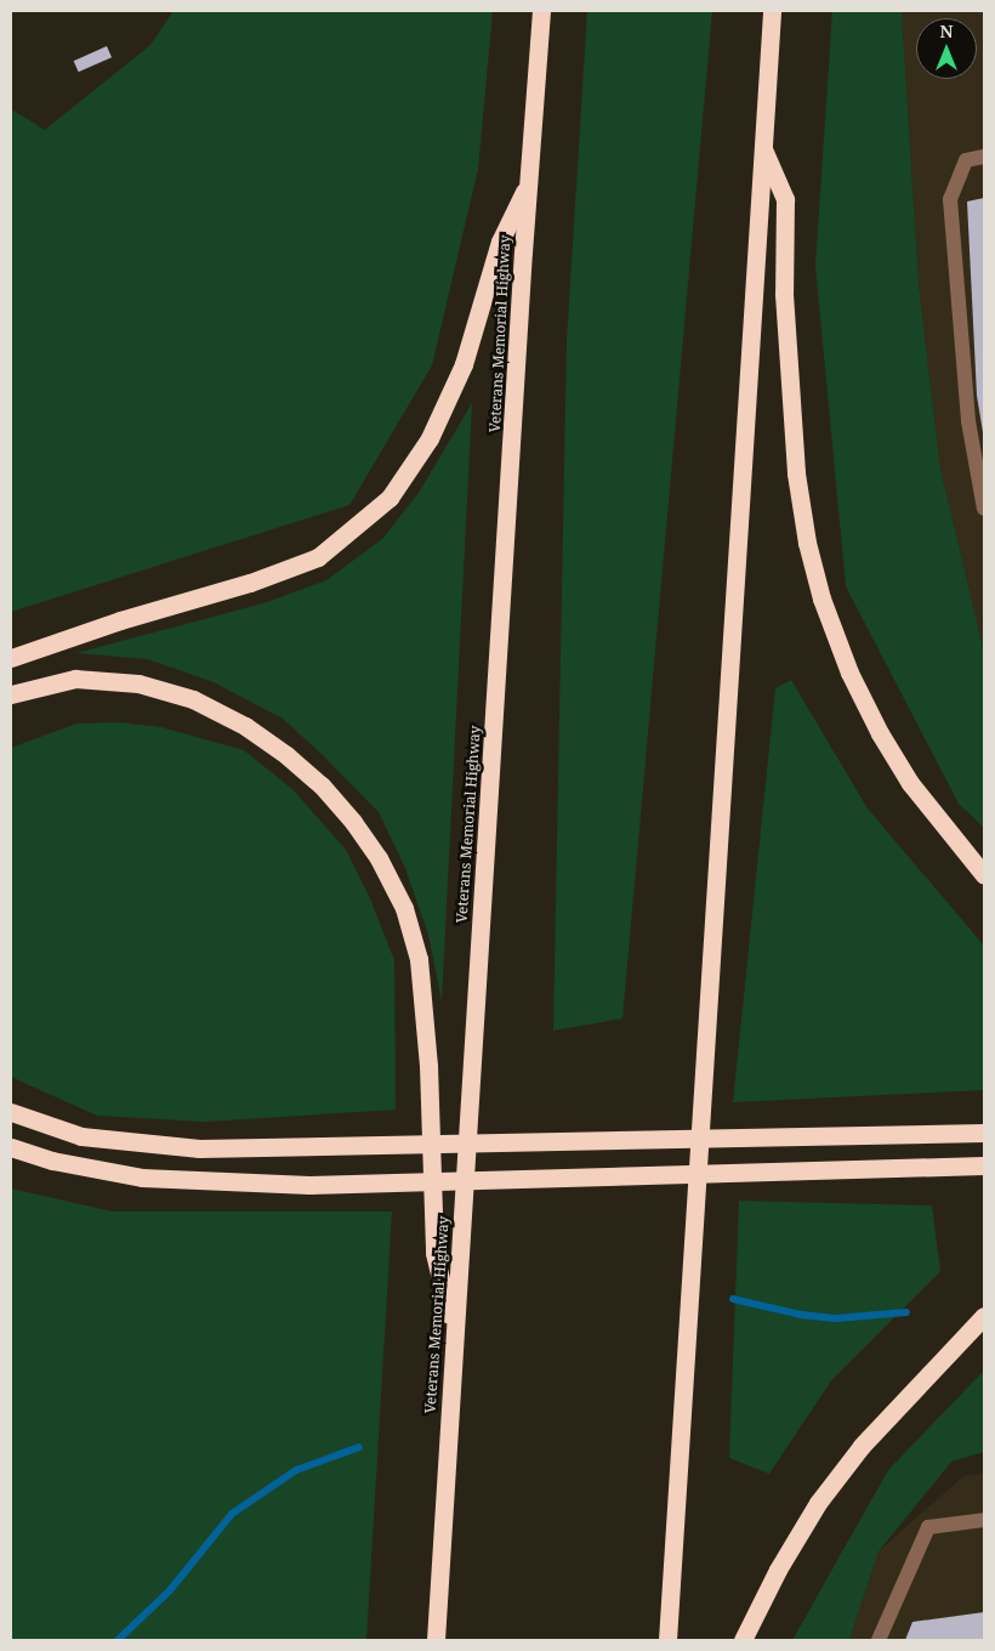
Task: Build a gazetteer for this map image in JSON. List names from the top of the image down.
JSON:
{
  "streets": {
    "highway": ["Veterans Memorial Highway"]
  },
  "north": "top"
}
